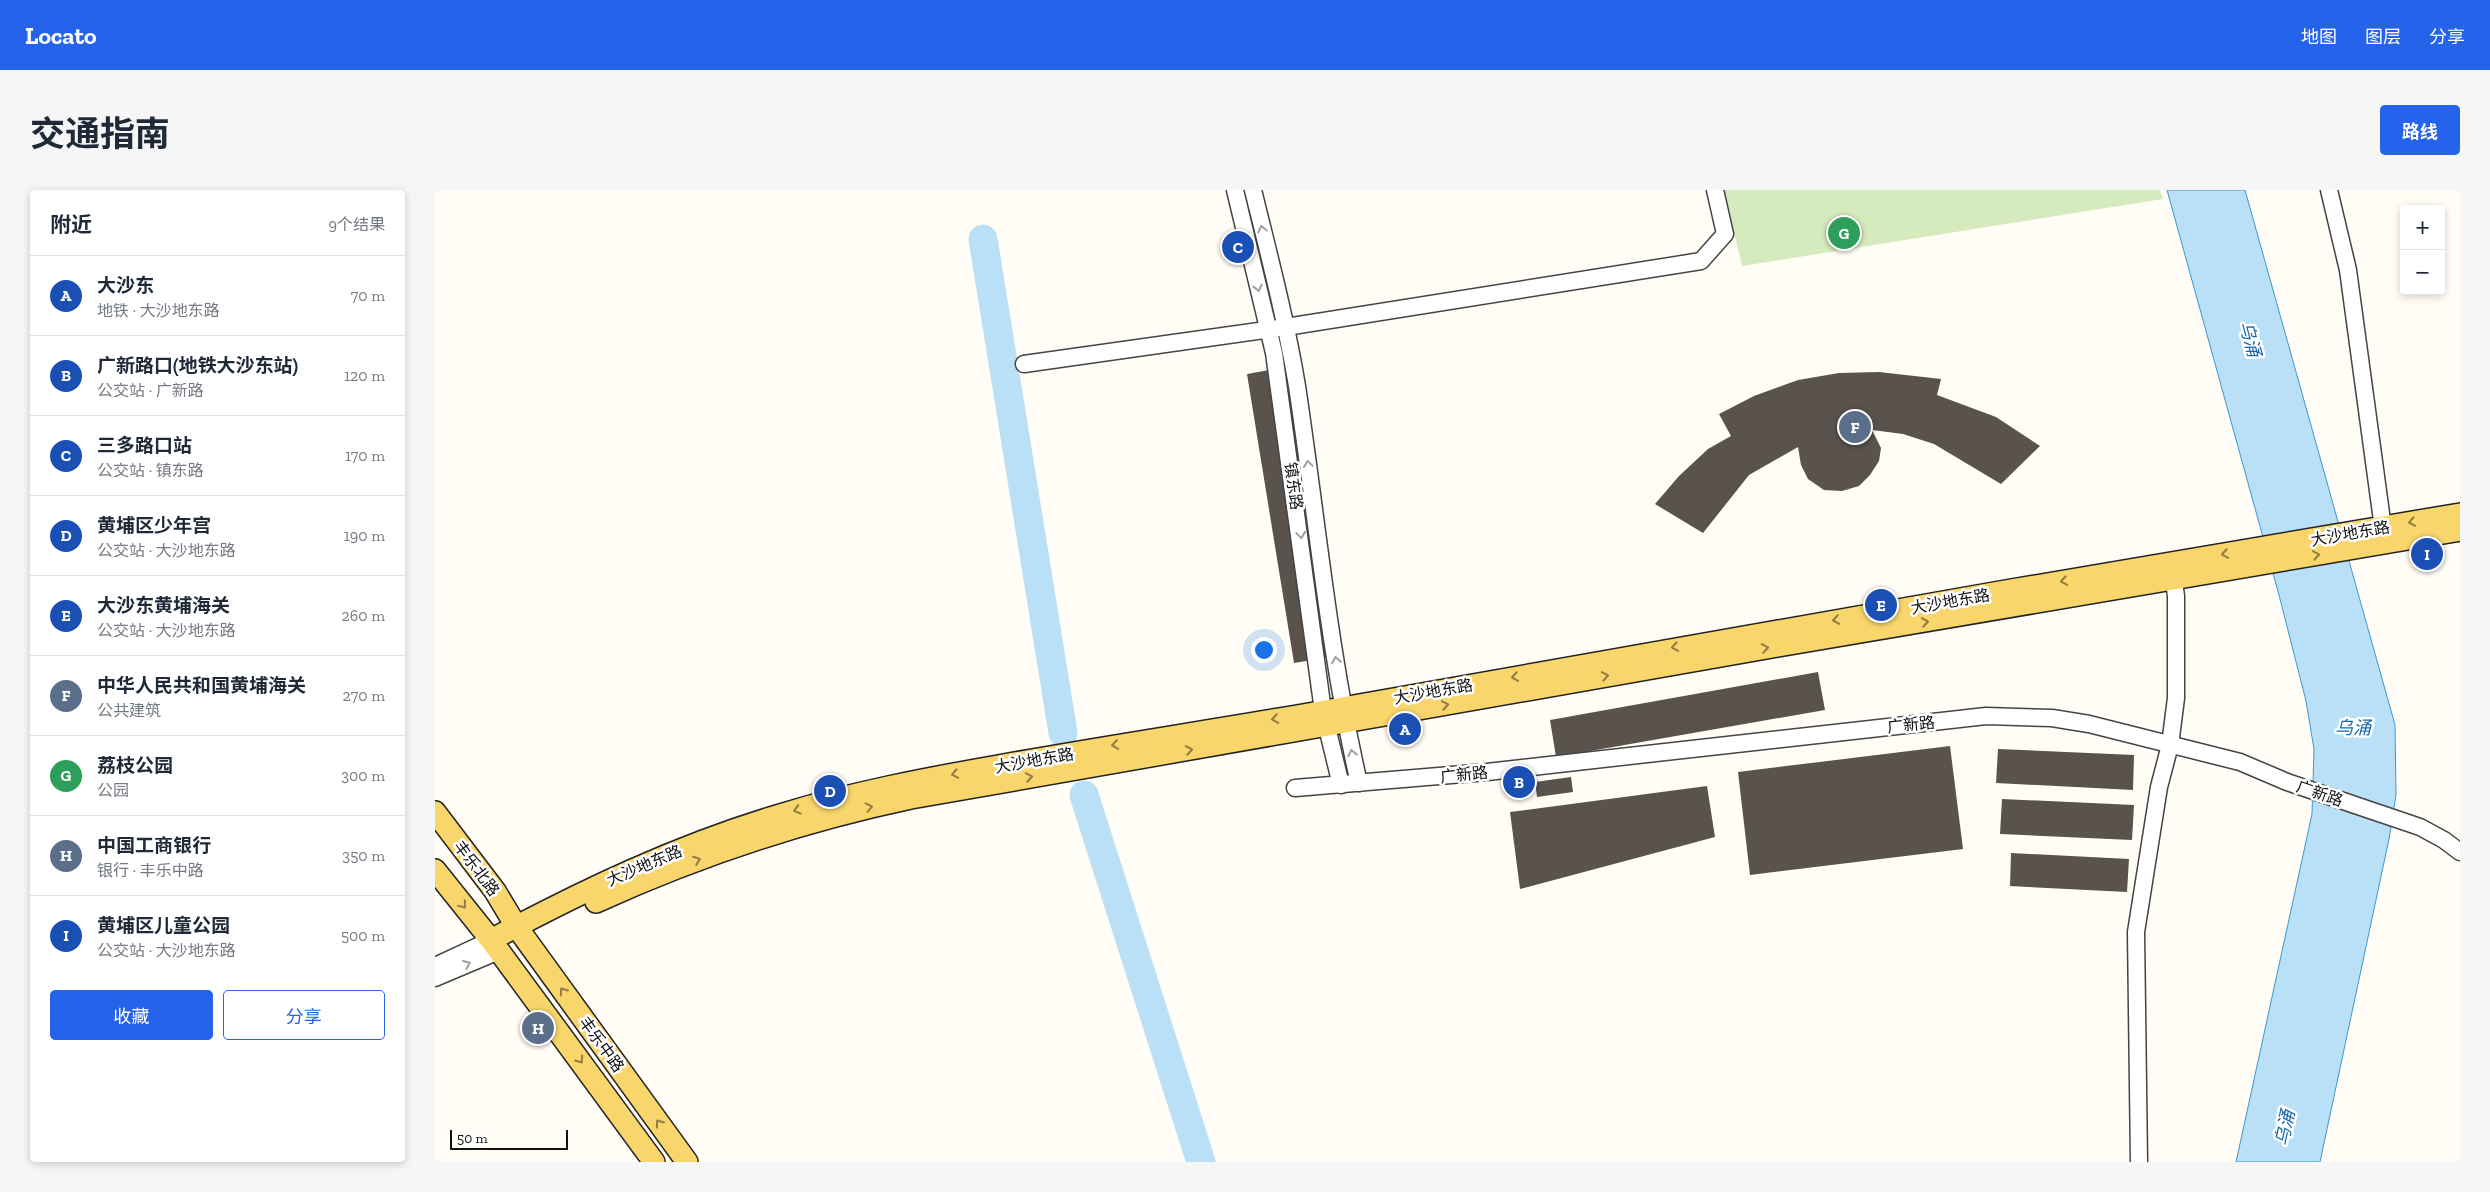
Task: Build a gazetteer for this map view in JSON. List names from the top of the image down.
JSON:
{
  "streets": {
    "main road": ["大沙地东路", "丰乐北路", "丰乐中路"],
    "street": ["镇东路", "广新路"]
  },
  "crossings": [
    ["镇东路", "大沙地东路"],
    ["镇东路", "广新路"],
    ["大沙地东路", "丰乐北路"],
    ["大沙地东路", "丰乐中路"],
    ["丰乐北路", "丰乐中路"]
  ],
  "water": ["乌涌"],
  "scale_bar": "50 m",
  "page": {
    "header": "Locato",
    "nav": ["地图", "图层", "分享"],
    "title": "交通指南",
    "buttons": [
      "路线",
      ["收藏", "分享"]
    ],
    "heading": ["附近", "9个结果"],
    "map_buttons": ["+", "−"],
    "pins": [
      "G",
      "C",
      "F",
      "I",
      "E",
      "A",
      "B",
      "D",
      "H"
    ],
    "list": [
      {
        "mark": "A",
        "name": "大沙东",
        "note": "地铁 · 大沙地东路",
        "value": "70 m"
      },
      {
        "mark": "B",
        "name": "广新路口(地铁大沙东站)",
        "note": "公交站 · 广新路",
        "value": "120 m"
      },
      {
        "mark": "C",
        "name": "三多路口站",
        "note": "公交站 · 镇东路",
        "value": "170 m"
      },
      {
        "mark": "D",
        "name": "黄埔区少年宫",
        "note": "公交站 · 大沙地东路",
        "value": "190 m"
      },
      {
        "mark": "E",
        "name": "大沙东黄埔海关",
        "note": "公交站 · 大沙地东路",
        "value": "260 m"
      },
      {
        "mark": "F",
        "name": "中华人民共和国黄埔海关",
        "note": "公共建筑",
        "value": "270 m"
      },
      {
        "mark": "G",
        "name": "荔枝公园",
        "note": "公园",
        "value": "300 m"
      },
      {
        "mark": "H",
        "name": "中国工商银行",
        "note": "银行 · 丰乐中路",
        "value": "350 m"
      },
      {
        "mark": "I",
        "name": "黄埔区儿童公园",
        "note": "公交站 · 大沙地东路",
        "value": "500 m"
      }
    ],
    "scale": "50 m"
  }
}
